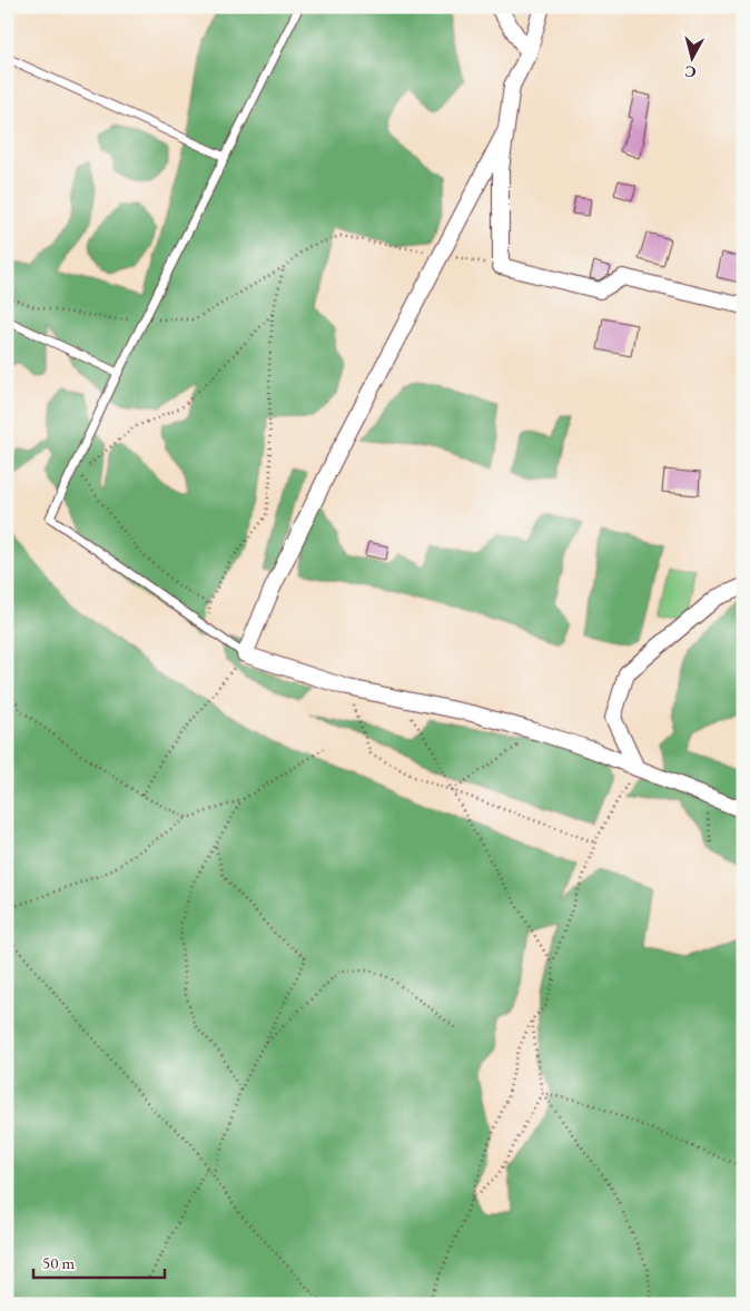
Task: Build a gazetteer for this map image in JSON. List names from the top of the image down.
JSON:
{
  "scale_bar": "50 m",
  "north": "bottom"
}
